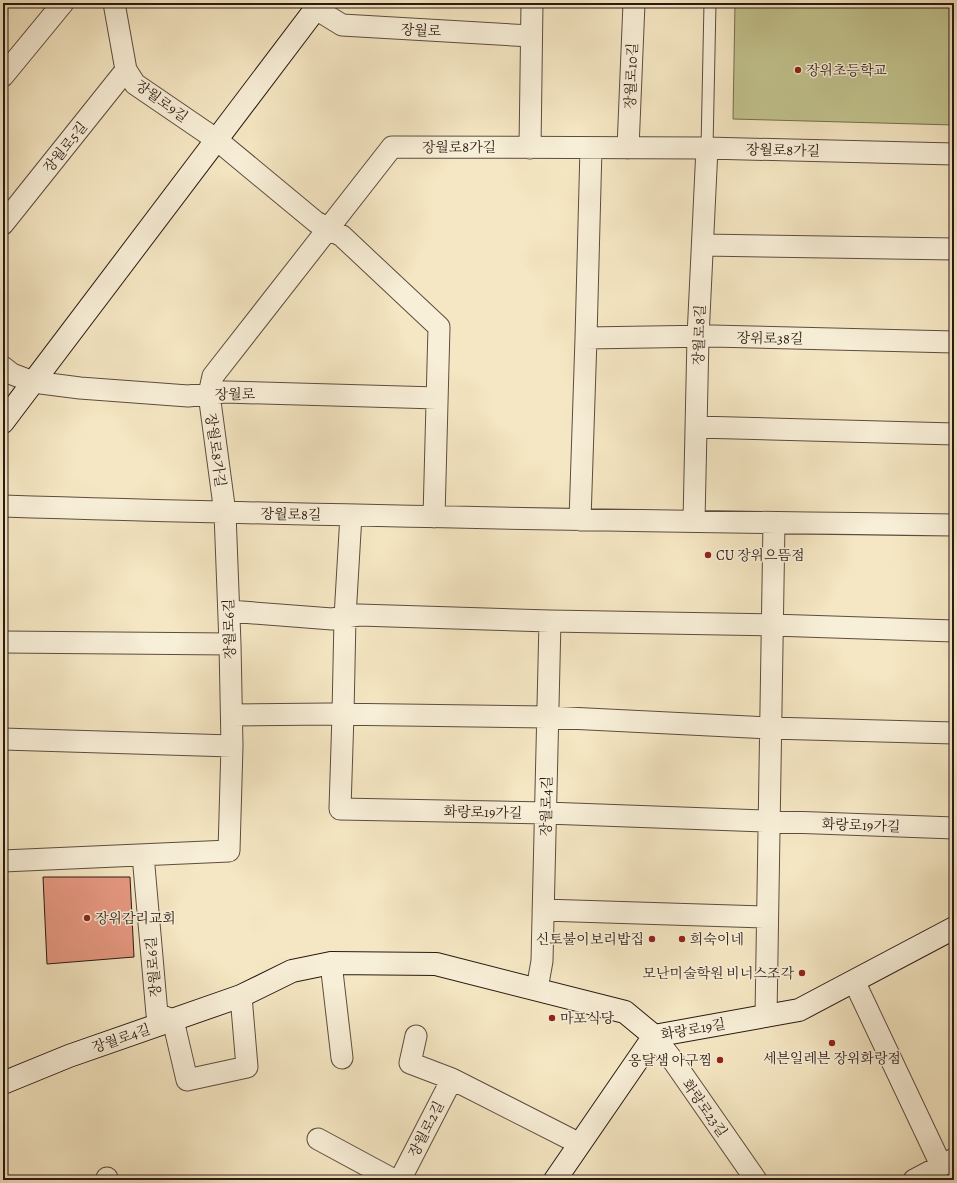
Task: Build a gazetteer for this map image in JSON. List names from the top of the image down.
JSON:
{
  "streets": {
    "street": [
      "장월로",
      "장월로10길",
      "장월로9길",
      "장월로5길",
      "장월로8가길",
      "장월로8길",
      "장위로38길",
      "장월로6길",
      "장월로4길",
      "화랑로19가길",
      "화랑로19길",
      "화랑로23길",
      "장월로2길"
    ]
  },
  "crossings": [
    ["장월로", "장월로9길"],
    ["장월로", "장월로8가길"],
    ["장월로10길", "장월로8가길"],
    ["장월로9길", "장월로5길"],
    ["장월로8가길", "장월로8길"],
    ["장월로8가길", "장월로6길"],
    ["장월로8길", "장위로38길"],
    ["장월로8길", "장월로6길"],
    ["장월로8길", "화랑로19가길"],
    ["장월로6길", "장월로4길"],
    ["장월로4길", "화랑로19가길"],
    ["장월로4길", "화랑로19길"],
    ["장월로4길", "화랑로23길"],
    ["화랑로19길", "화랑로23길"]
  ],
  "places": [
    "장위초등학교",
    "CU 장위으뜸점",
    "장위감리교회",
    "신토불이보리밥집",
    "희숙이네",
    "모난미술학원 비너스조각",
    "마포식당",
    "세븐일레븐 장위화랑점",
    "옹달샘 아구찜"
  ]
}
